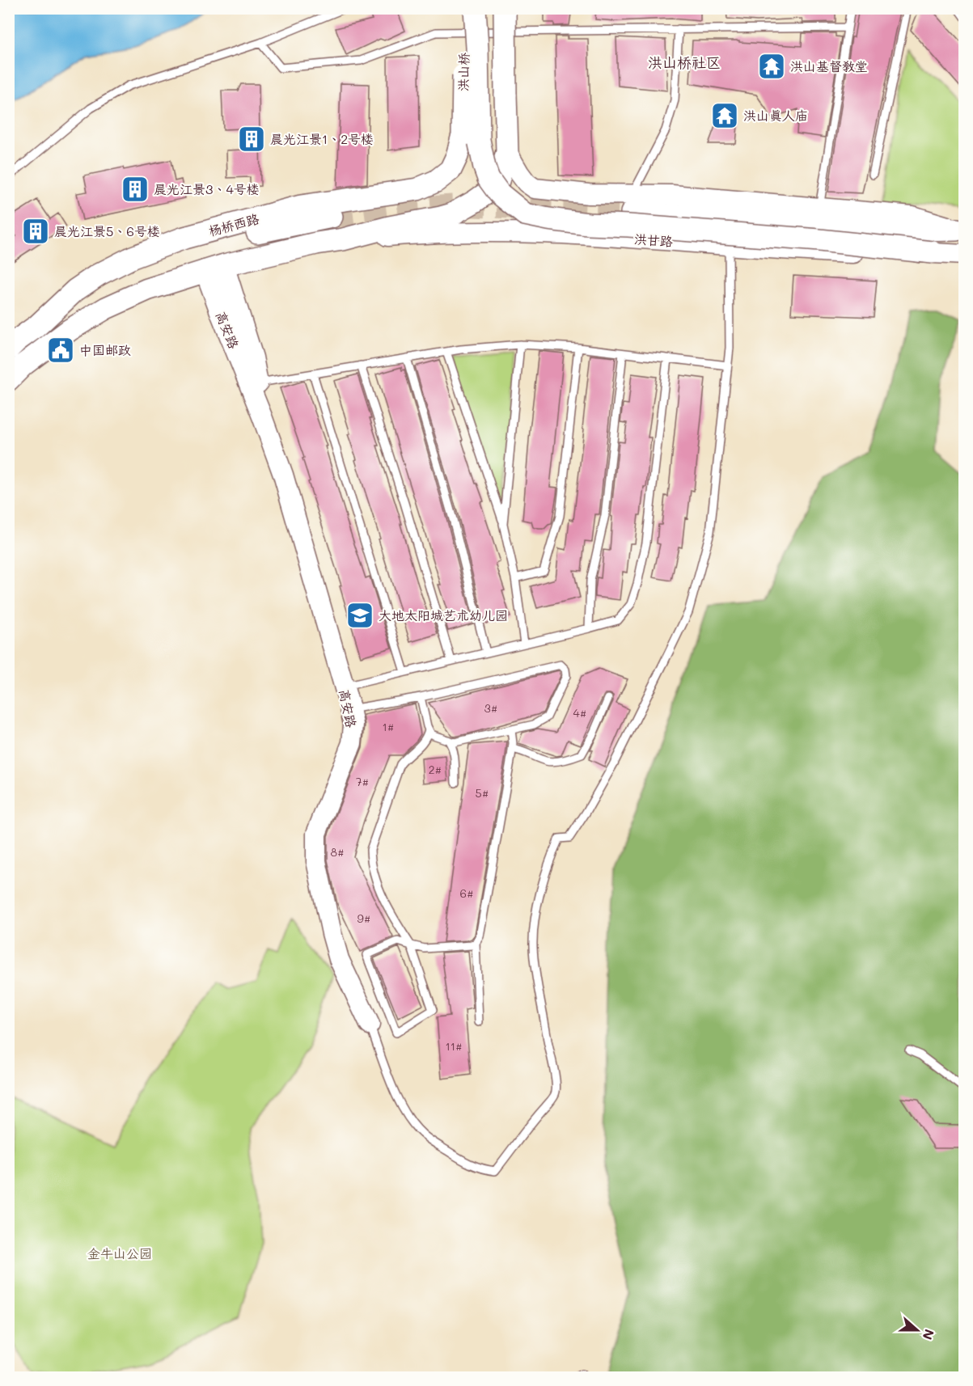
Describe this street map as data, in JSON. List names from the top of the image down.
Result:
{
  "streets": {
    "main road": [
      "洪山桥",
      "杨桥西路",
      "洪甘路",
      "高安路"
    ]
  },
  "crossings": [
    ["洪山桥", "杨桥西路"]
  ],
  "districts": ["洪山桥社区"],
  "parks": ["金牛山公园"],
  "places": {
    "temple": ["洪山基督教堂", "洪山真人庙"],
    "building": ["晨光江景1、2号楼", "晨光江景3、4号楼", "晨光江景5、6号楼"],
    "public building": ["中国邮政"],
    "school or university": ["大地太阳城艺术幼儿园"]
  },
  "house_numbers": [
    "3#",
    "4#",
    "1#",
    "2#",
    "7#",
    "5#",
    "8#",
    "6#",
    "9#",
    "11#"
  ],
  "north": "right"
}
